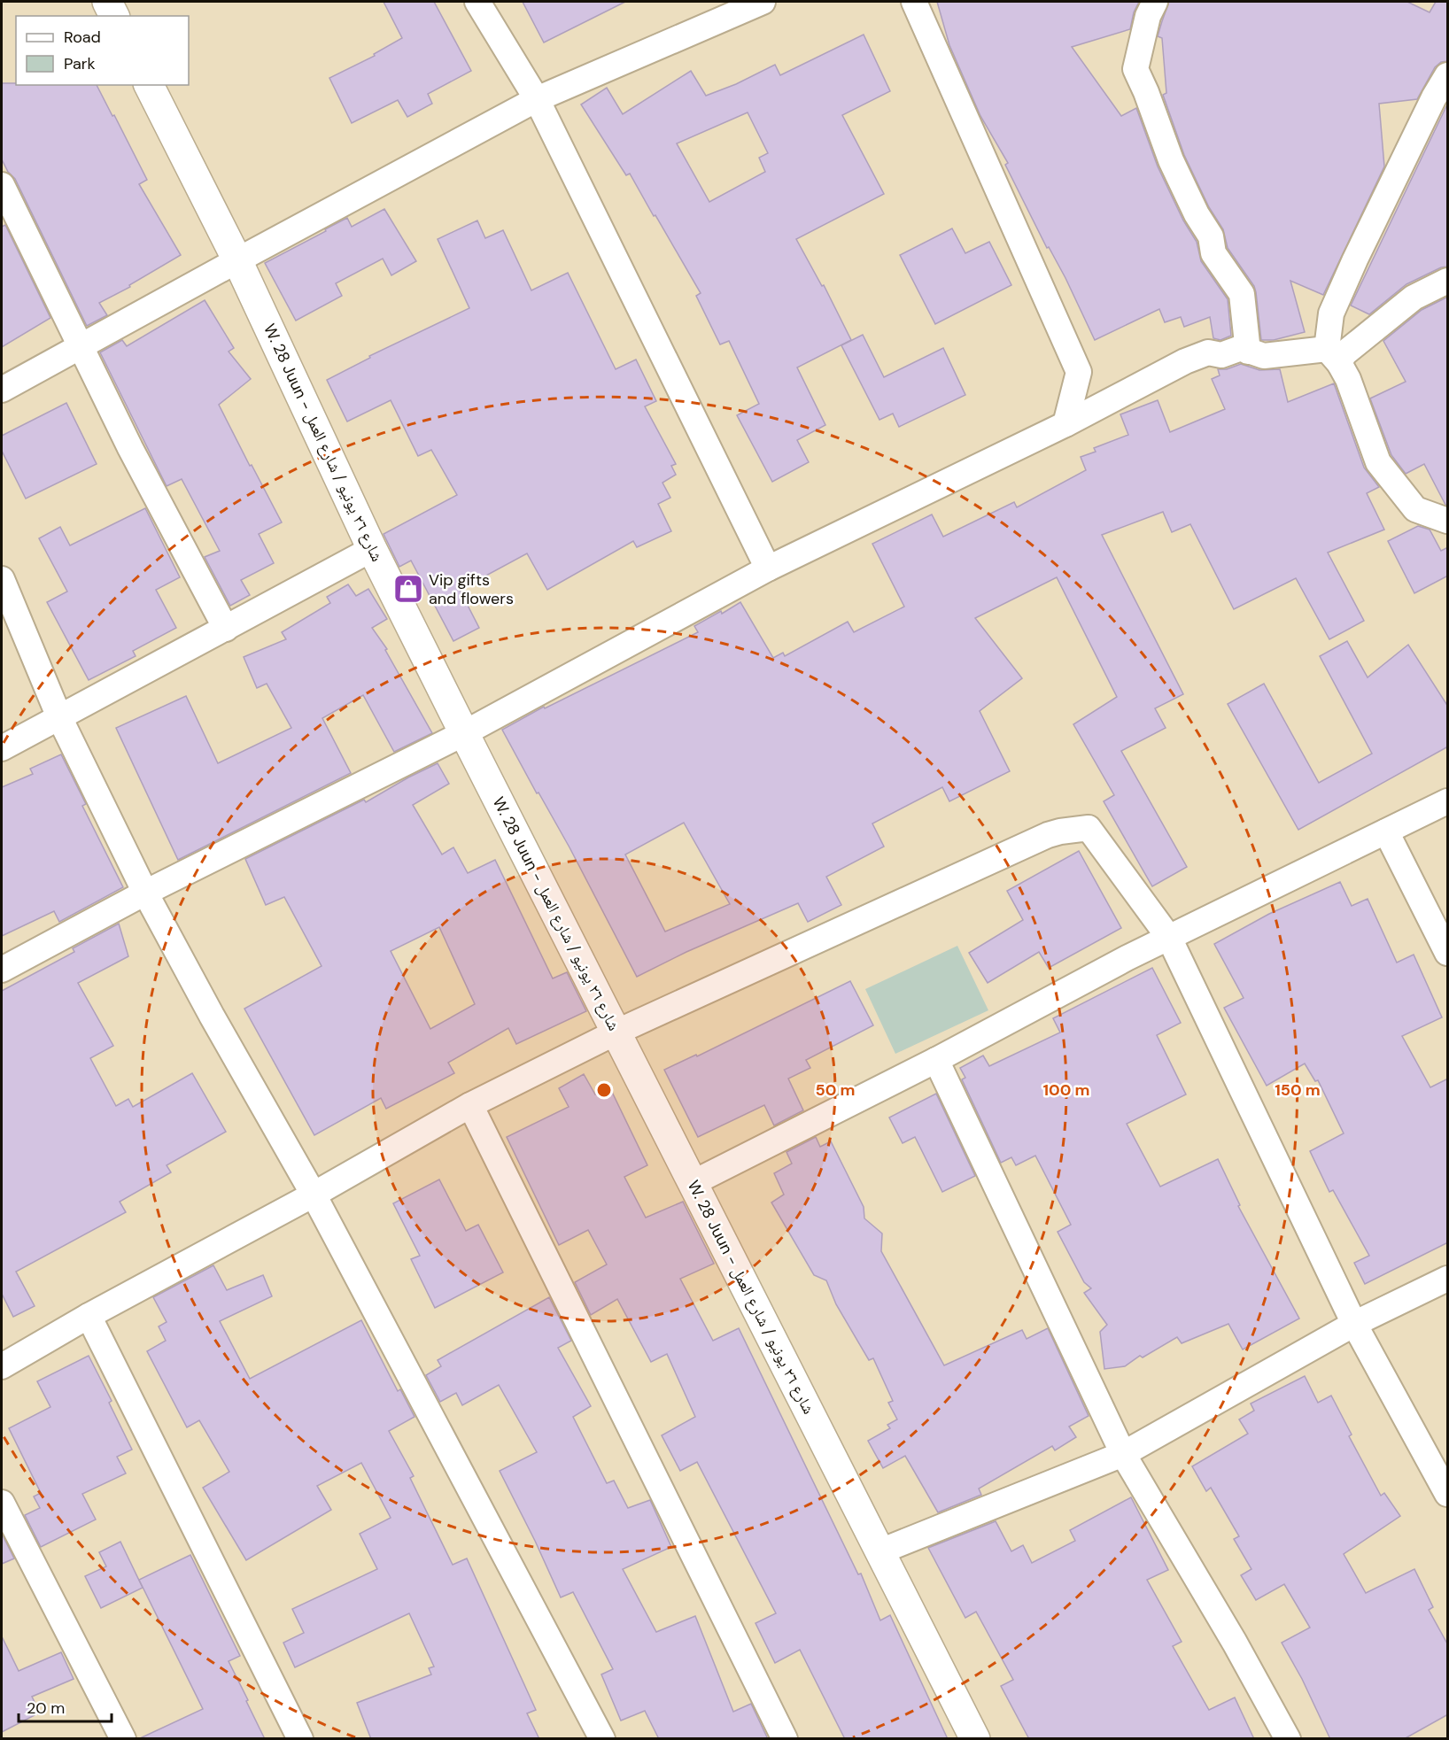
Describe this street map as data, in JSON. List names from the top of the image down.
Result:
{
  "streets": {
    "street": ["W. 28 Juun - شارع ٢٦ يونيو / شارع العمل"]
  },
  "places": {
    "shop": ["Vip gifts and flowers"]
  },
  "legend": ["Road", "Park"],
  "scale_bar": "20 m",
  "rings": ["50 m", "100 m", "150 m"]
}
